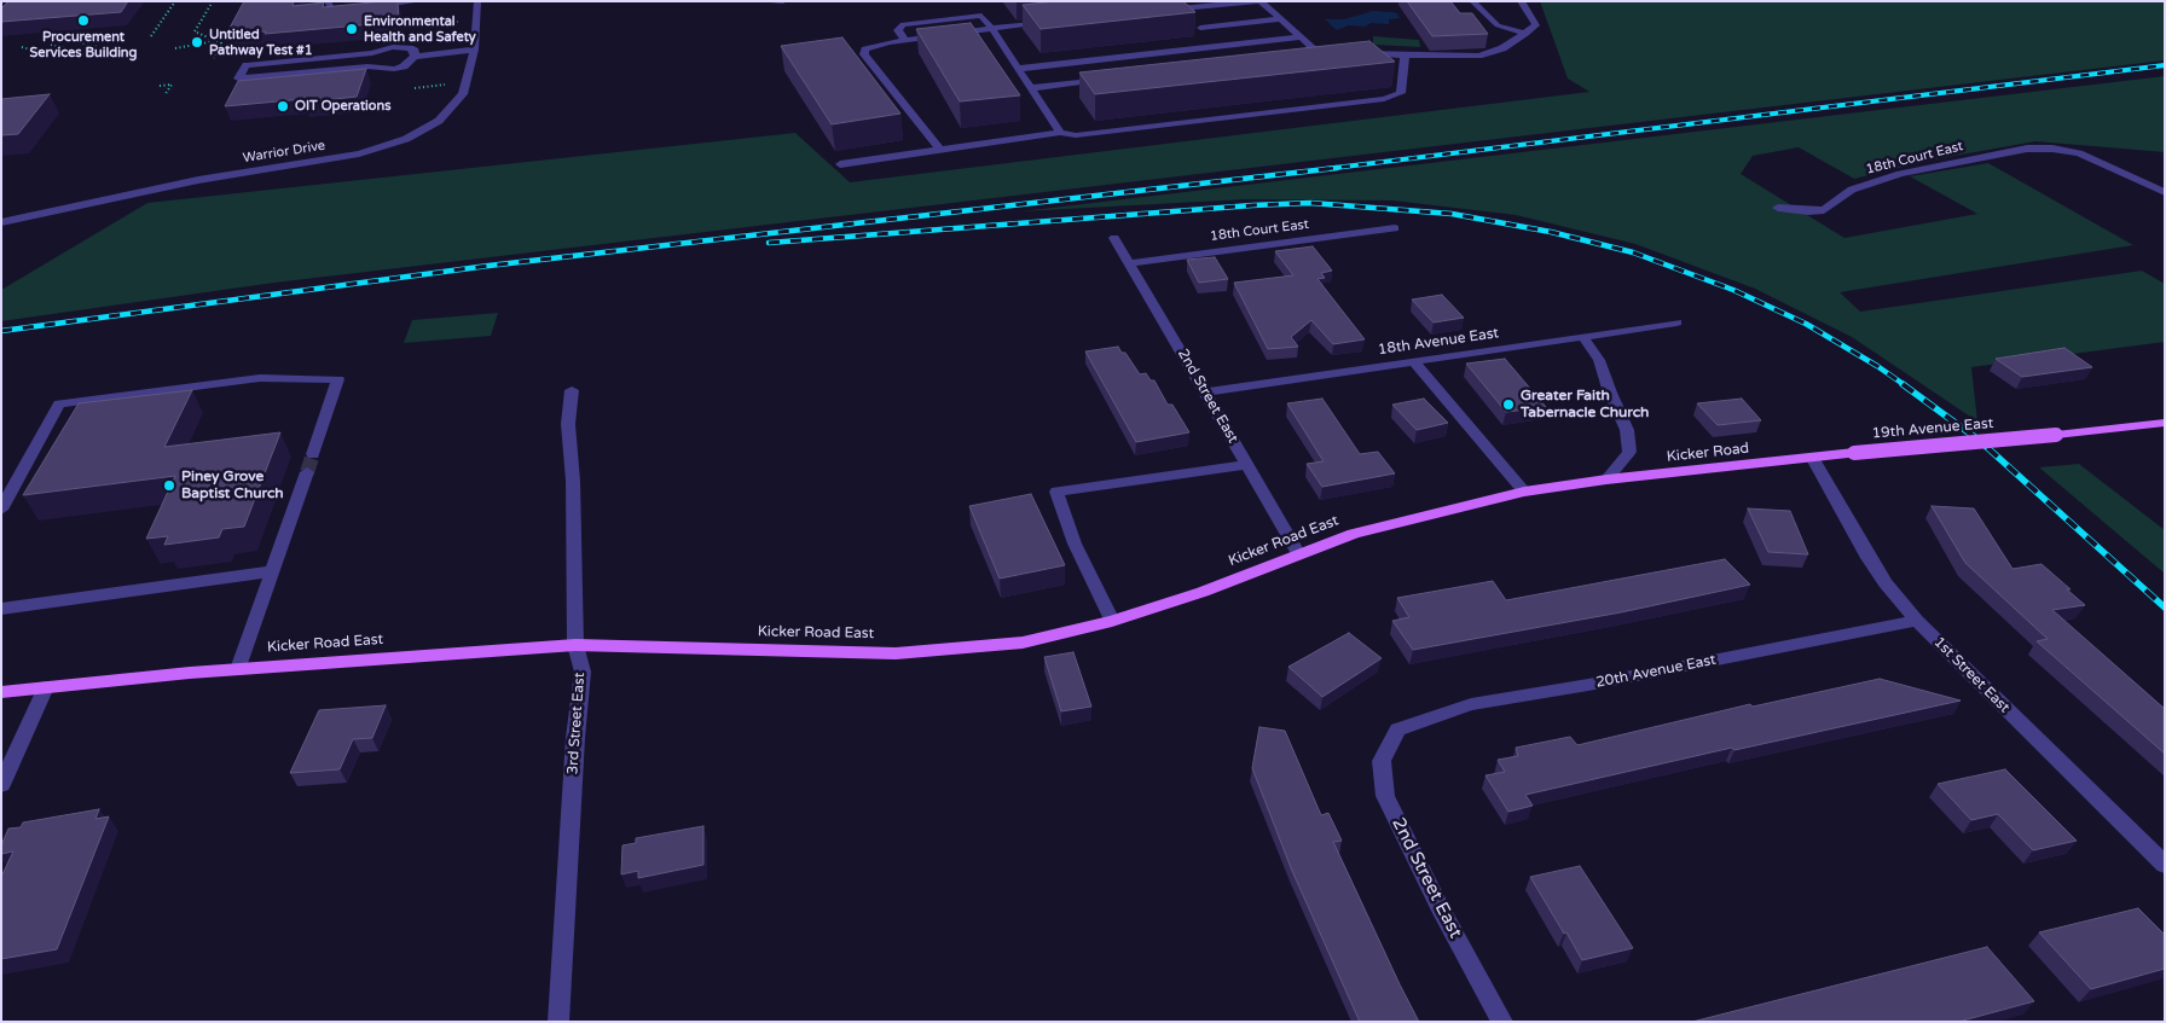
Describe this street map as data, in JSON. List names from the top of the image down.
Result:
{
  "streets": {
    "main road": ["19th Avenue East", "Kicker Road", "Kicker Road East"],
    "street": [
      "Warrior Drive",
      "18th Court East",
      "18th Avenue East",
      "2nd Street East",
      "20th Avenue East",
      "1st Street East",
      "3rd Street East"
    ]
  },
  "crossings": [
    ["18th Court East", "2nd Street East"],
    ["18th Avenue East", "2nd Street East"],
    ["2nd Street East", "Kicker Road East"],
    ["2nd Street East", "20th Avenue East"],
    ["19th Avenue East", "Kicker Road"],
    ["19th Avenue East", "1st Street East"],
    ["Kicker Road", "Kicker Road East"],
    ["Kicker Road", "1st Street East"],
    ["Kicker Road East", "3rd Street East"],
    ["20th Avenue East", "1st Street East"]
  ],
  "places": [
    "Procurement Services Building",
    "Environmental Health and Safety",
    "Untitled Pathway Test #1",
    "OIT Operations",
    "Greater Faith Tabernacle Church",
    "Piney Grove Baptist Church"
  ]
}
